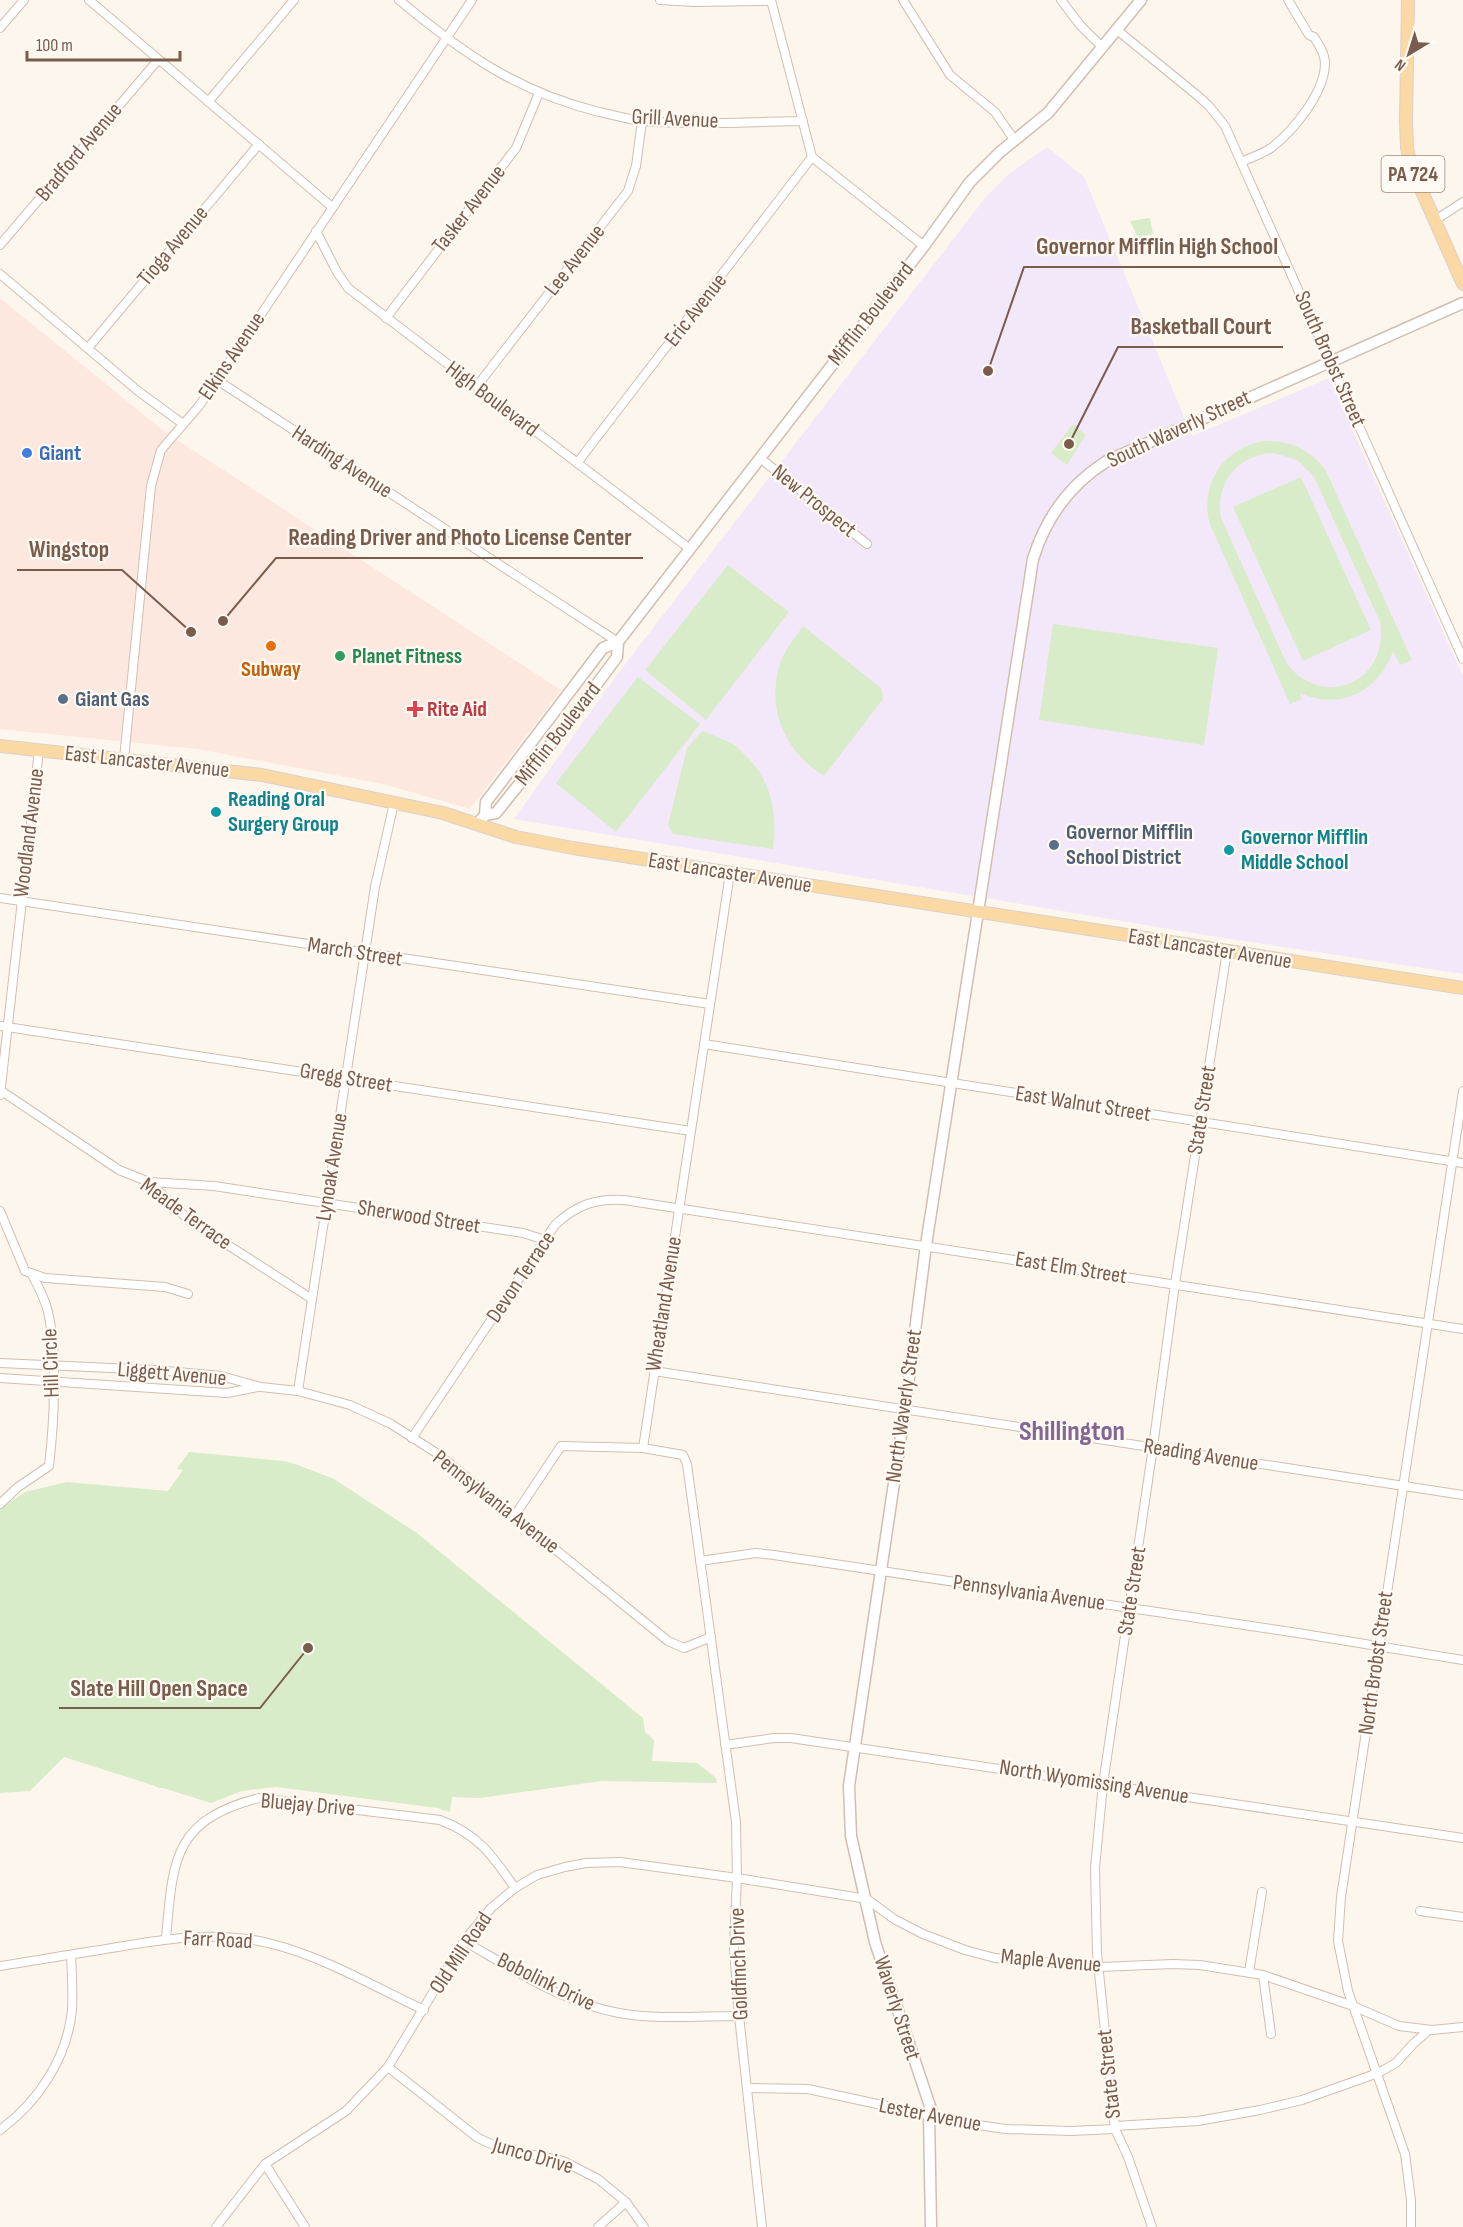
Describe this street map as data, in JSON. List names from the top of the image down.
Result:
{
  "streets": {
    "main road": ["PA 724", "East Lancaster Avenue"],
    "street": [
      "Grill Avenue",
      "Bradford Avenue",
      "Tasker Avenue",
      "Tioga Avenue",
      "Lee Avenue",
      "Eric Avenue",
      "Mifflin Boulevard",
      "Elkins Avenue",
      "South Brobst Street",
      "High Boulevard",
      "South Waverly Street",
      "Harding Avenue",
      "New Prospect",
      "Woodland Avenue",
      "March Street",
      "Gregg Street",
      "East Walnut Street",
      "State Street",
      "Lynoak Avenue",
      "Meade Terrace",
      "Sherwood Street",
      "East Elm Street",
      "Devon Terrace",
      "Wheatland Avenue",
      "Hill Circle",
      "Liggett Avenue",
      "North Waverly Street",
      "Reading Avenue",
      "Pennsylvania Avenue",
      "North Brobst Street",
      "North Wyomissing Avenue",
      "Bluejay Drive",
      "Farr Road",
      "Old Mill Road",
      "Maple Avenue",
      "Goldfinch Drive",
      "Bobolink Drive",
      "Waverly Street",
      "Lester Avenue",
      "Junco Drive"
    ]
  },
  "crossings": [
    ["Grill Avenue", "Tasker Avenue"],
    ["Grill Avenue", "Lee Avenue"],
    ["Grill Avenue", "Elkins Avenue"],
    ["Tasker Avenue", "High Boulevard"],
    ["Lee Avenue", "High Boulevard"],
    ["Eric Avenue", "High Boulevard"],
    ["Mifflin Boulevard", "South Brobst Street"],
    ["Mifflin Boulevard", "High Boulevard"],
    ["Mifflin Boulevard", "Harding Avenue"],
    ["Mifflin Boulevard", "New Prospect"],
    ["Mifflin Boulevard", "East Lancaster Avenue"],
    ["Elkins Avenue", "High Boulevard"],
    ["Elkins Avenue", "Harding Avenue"],
    ["Elkins Avenue", "East Lancaster Avenue"],
    ["South Brobst Street", "South Waverly Street"],
    ["South Waverly Street", "East Lancaster Avenue"],
    ["South Waverly Street", "North Waverly Street"],
    ["East Lancaster Avenue", "Woodland Avenue"],
    ["East Lancaster Avenue", "State Street"],
    ["East Lancaster Avenue", "Lynoak Avenue"],
    ["East Lancaster Avenue", "Wheatland Avenue"],
    ["East Lancaster Avenue", "North Waverly Street"],
    ["Woodland Avenue", "March Street"],
    ["Woodland Avenue", "Gregg Street"],
    ["Woodland Avenue", "Meade Terrace"],
    ["March Street", "Lynoak Avenue"],
    ["March Street", "Wheatland Avenue"],
    ["Gregg Street", "Lynoak Avenue"],
    ["Gregg Street", "Wheatland Avenue"],
    ["East Walnut Street", "State Street"],
    ["East Walnut Street", "Wheatland Avenue"],
    ["East Walnut Street", "North Waverly Street"],
    ["East Walnut Street", "North Brobst Street"],
    ["State Street", "East Elm Street"],
    ["State Street", "Reading Avenue"],
    ["State Street", "Pennsylvania Avenue"],
    ["State Street", "North Wyomissing Avenue"],
    ["State Street", "Maple Avenue"],
    ["State Street", "Lester Avenue"],
    ["Lynoak Avenue", "Meade Terrace"],
    ["Lynoak Avenue", "Sherwood Street"],
    ["Lynoak Avenue", "Pennsylvania Avenue"],
    ["Meade Terrace", "Sherwood Street"],
    ["Sherwood Street", "Devon Terrace"],
    ["East Elm Street", "Devon Terrace"],
    ["East Elm Street", "Wheatland Avenue"],
    ["East Elm Street", "North Waverly Street"],
    ["East Elm Street", "North Brobst Street"],
    ["Devon Terrace", "Wheatland Avenue"],
    ["Devon Terrace", "Pennsylvania Avenue"],
    ["Wheatland Avenue", "Reading Avenue"],
    ["Hill Circle", "Liggett Avenue"],
    ["Liggett Avenue", "Pennsylvania Avenue"],
    ["North Waverly Street", "Reading Avenue"],
    ["North Waverly Street", "Pennsylvania Avenue"],
    ["North Waverly Street", "North Wyomissing Avenue"],
    ["North Waverly Street", "Old Mill Road"],
    ["North Waverly Street", "Maple Avenue"],
    ["North Waverly Street", "Waverly Street"],
    ["Reading Avenue", "North Brobst Street"],
    ["Pennsylvania Avenue", "North Brobst Street"],
    ["Pennsylvania Avenue", "Goldfinch Drive"],
    ["North Brobst Street", "North Wyomissing Avenue"],
    ["North Brobst Street", "Maple Avenue"],
    ["North Brobst Street", "Lester Avenue"],
    ["North Wyomissing Avenue", "Goldfinch Drive"],
    ["Bluejay Drive", "Farr Road"],
    ["Bluejay Drive", "Old Mill Road"],
    ["Farr Road", "Old Mill Road"],
    ["Old Mill Road", "Maple Avenue"],
    ["Old Mill Road", "Goldfinch Drive"],
    ["Old Mill Road", "Bobolink Drive"],
    ["Old Mill Road", "Waverly Street"],
    ["Old Mill Road", "Junco Drive"],
    ["Maple Avenue", "Waverly Street"],
    ["Maple Avenue", "Lester Avenue"],
    ["Goldfinch Drive", "Bobolink Drive"],
    ["Goldfinch Drive", "Lester Avenue"],
    ["Waverly Street", "Lester Avenue"]
  ],
  "districts": ["Shillington"],
  "places": {
    "other": [
      "Governor Mifflin High School",
      "Basketball Court",
      "Giant",
      "Reading Driver and Photo License Center",
      "Wingstop",
      "Subway",
      "Planet Fitness",
      "Giant Gas",
      "Reading Oral Surgery Group",
      "Governor Mifflin School District",
      "Governor Mifflin Middle School",
      "Slate Hill Open Space"
    ],
    "health": ["Rite Aid"]
  },
  "scale_bar": "100 m",
  "north": "bottom left"
}
